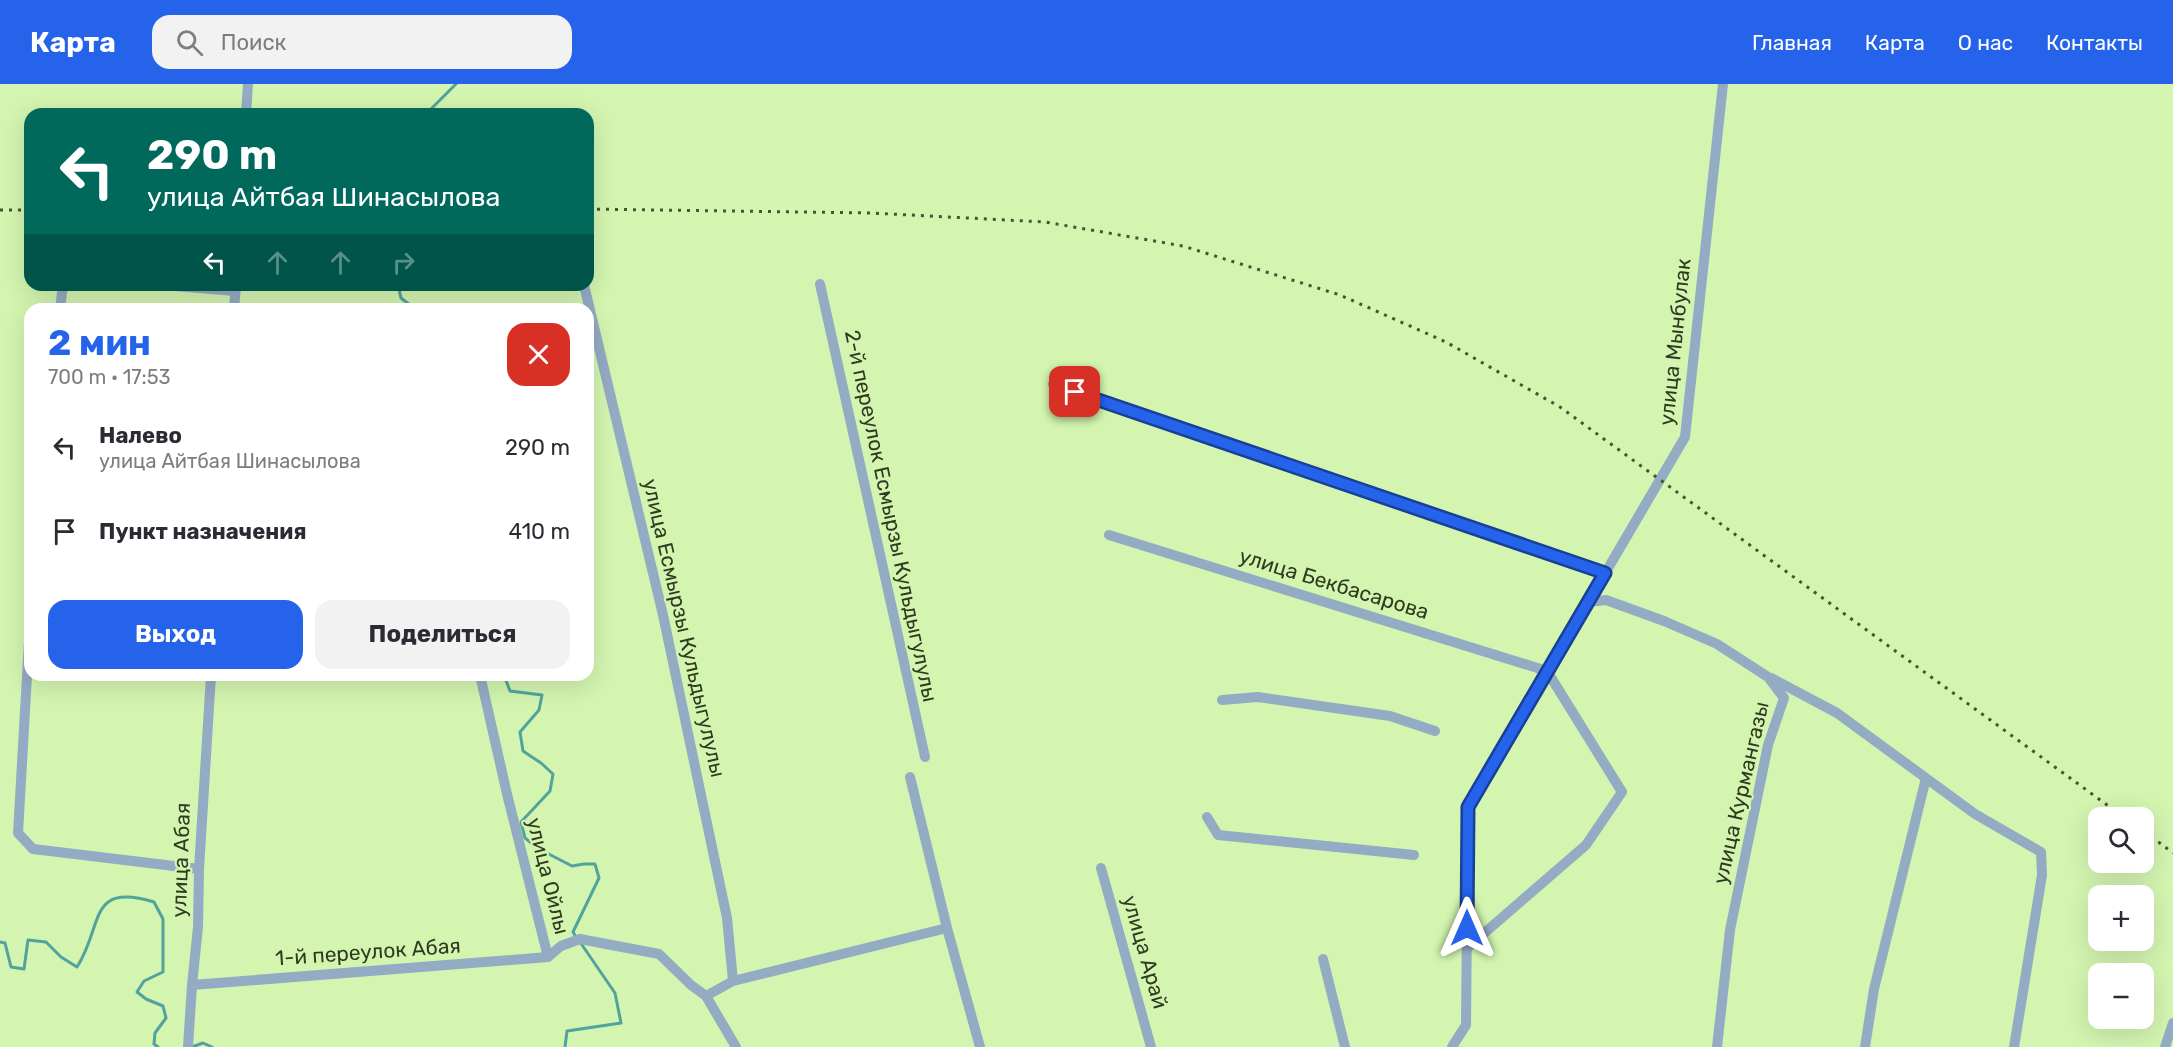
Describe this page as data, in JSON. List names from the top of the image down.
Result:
{
  "streets": {
    "street": [
      "улица Мынбулак",
      "2-й переулок Есмырзы Кульдыгулулы",
      "улица Бекбасарова",
      "улица Есмырзы Кульдыгулулы",
      "улица Курмангазы",
      "улица Абая",
      "улица Ойлы",
      "1-й переулок Абая",
      "улица Арай"
    ]
  },
  "crossings": [
    ["улица Мынбулак", "улица Бекбасарова"],
    ["улица Мынбулак", "улица Курмангазы"],
    ["улица Абая", "1-й переулок Абая"],
    ["улица Ойлы", "1-й переулок Абая"]
  ],
  "page": {
    "header": "Карта",
    "search": "Поиск",
    "nav": [
      "Главная",
      "Карта",
      "О нас",
      "Контакты"
    ],
    "turn": ["290 m", "улица Айтбая Шинасылова"],
    "heading": ["2 мин", "700 m · 17:53"],
    "list": [
      {
        "name": "Налево",
        "note": "улица Айтбая Шинасылова",
        "value": "290 m"
      },
      {
        "name": "Пункт назначения",
        "value": "410 m"
      }
    ],
    "buttons": ["Выход", "Поделиться"],
    "map_buttons": ["+", "−"]
  }
}
